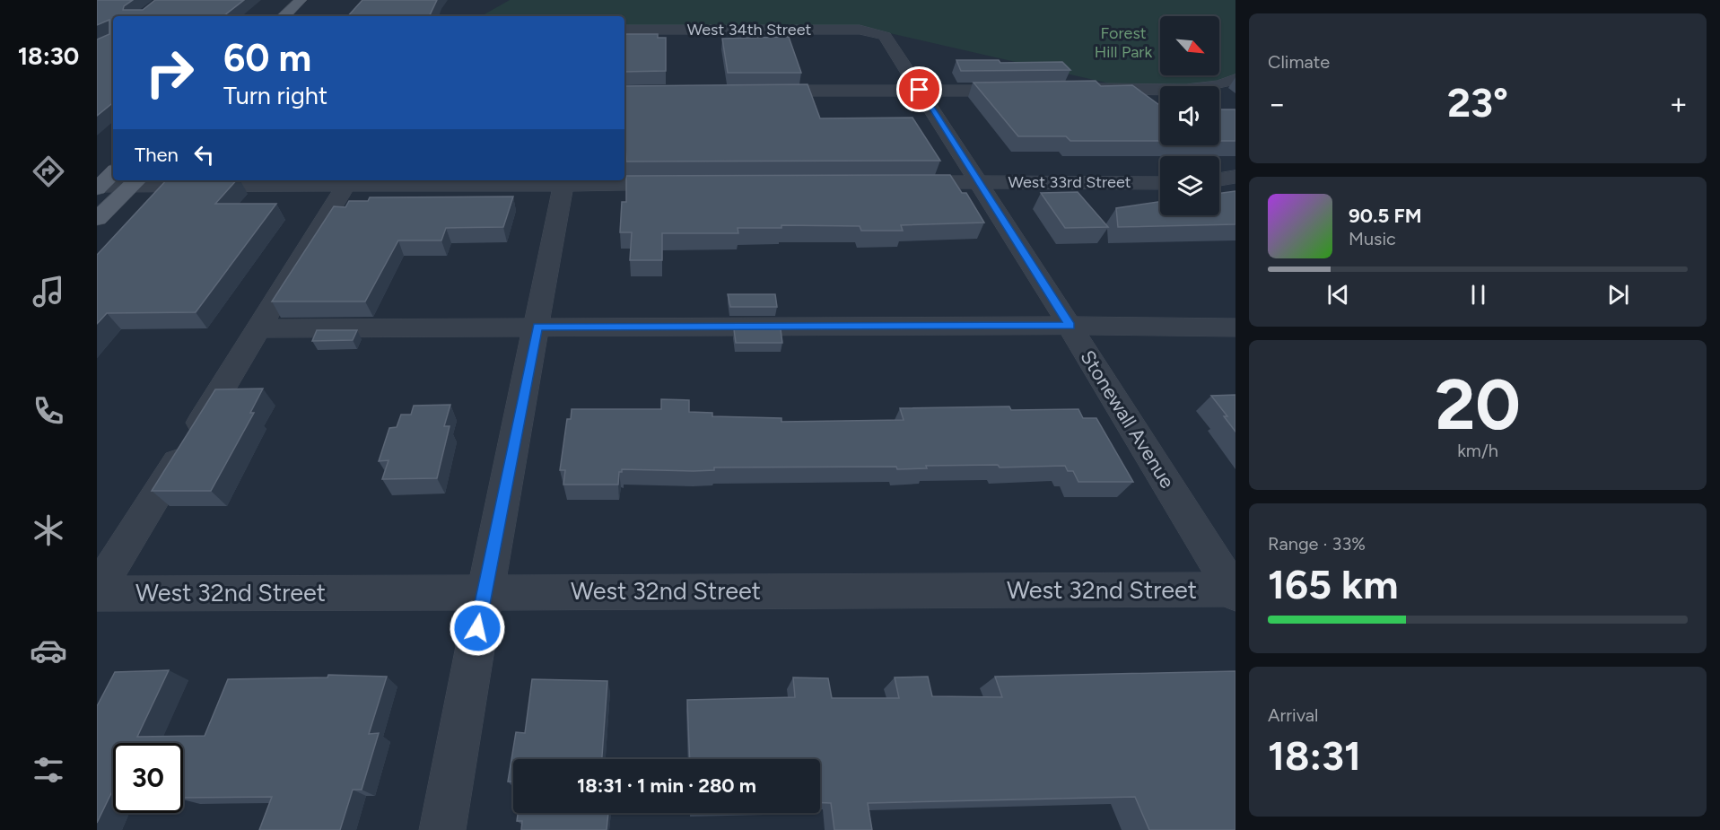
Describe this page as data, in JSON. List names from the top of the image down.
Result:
{
  "streets": {
    "street": [
      "West 34th Street",
      "West 33rd Street",
      "Stonewall Avenue",
      "West 32nd Street"
    ]
  },
  "crossings": [
    ["West 34th Street", "Stonewall Avenue"],
    ["West 33rd Street", "Stonewall Avenue"],
    ["Stonewall Avenue", "West 32nd Street"]
  ],
  "parks": ["Forest Hill Park"],
  "north": "bottom right",
  "page": {
    "tabs": "18:30",
    "tile": [
      "Climate",
      ["20", "km/h"],
      ["Range · 33%", "165 km"],
      ["Arrival", "18:31"]
    ],
    "turn": ["60 m", "Turn right"],
    "heat": ["−", "23°", "+"],
    "then": "Then",
    "song": ["90.5 FM", "Music"],
    "limit": "30",
    "trip": "18:31 · 1 min · 280 m"
  }
}
